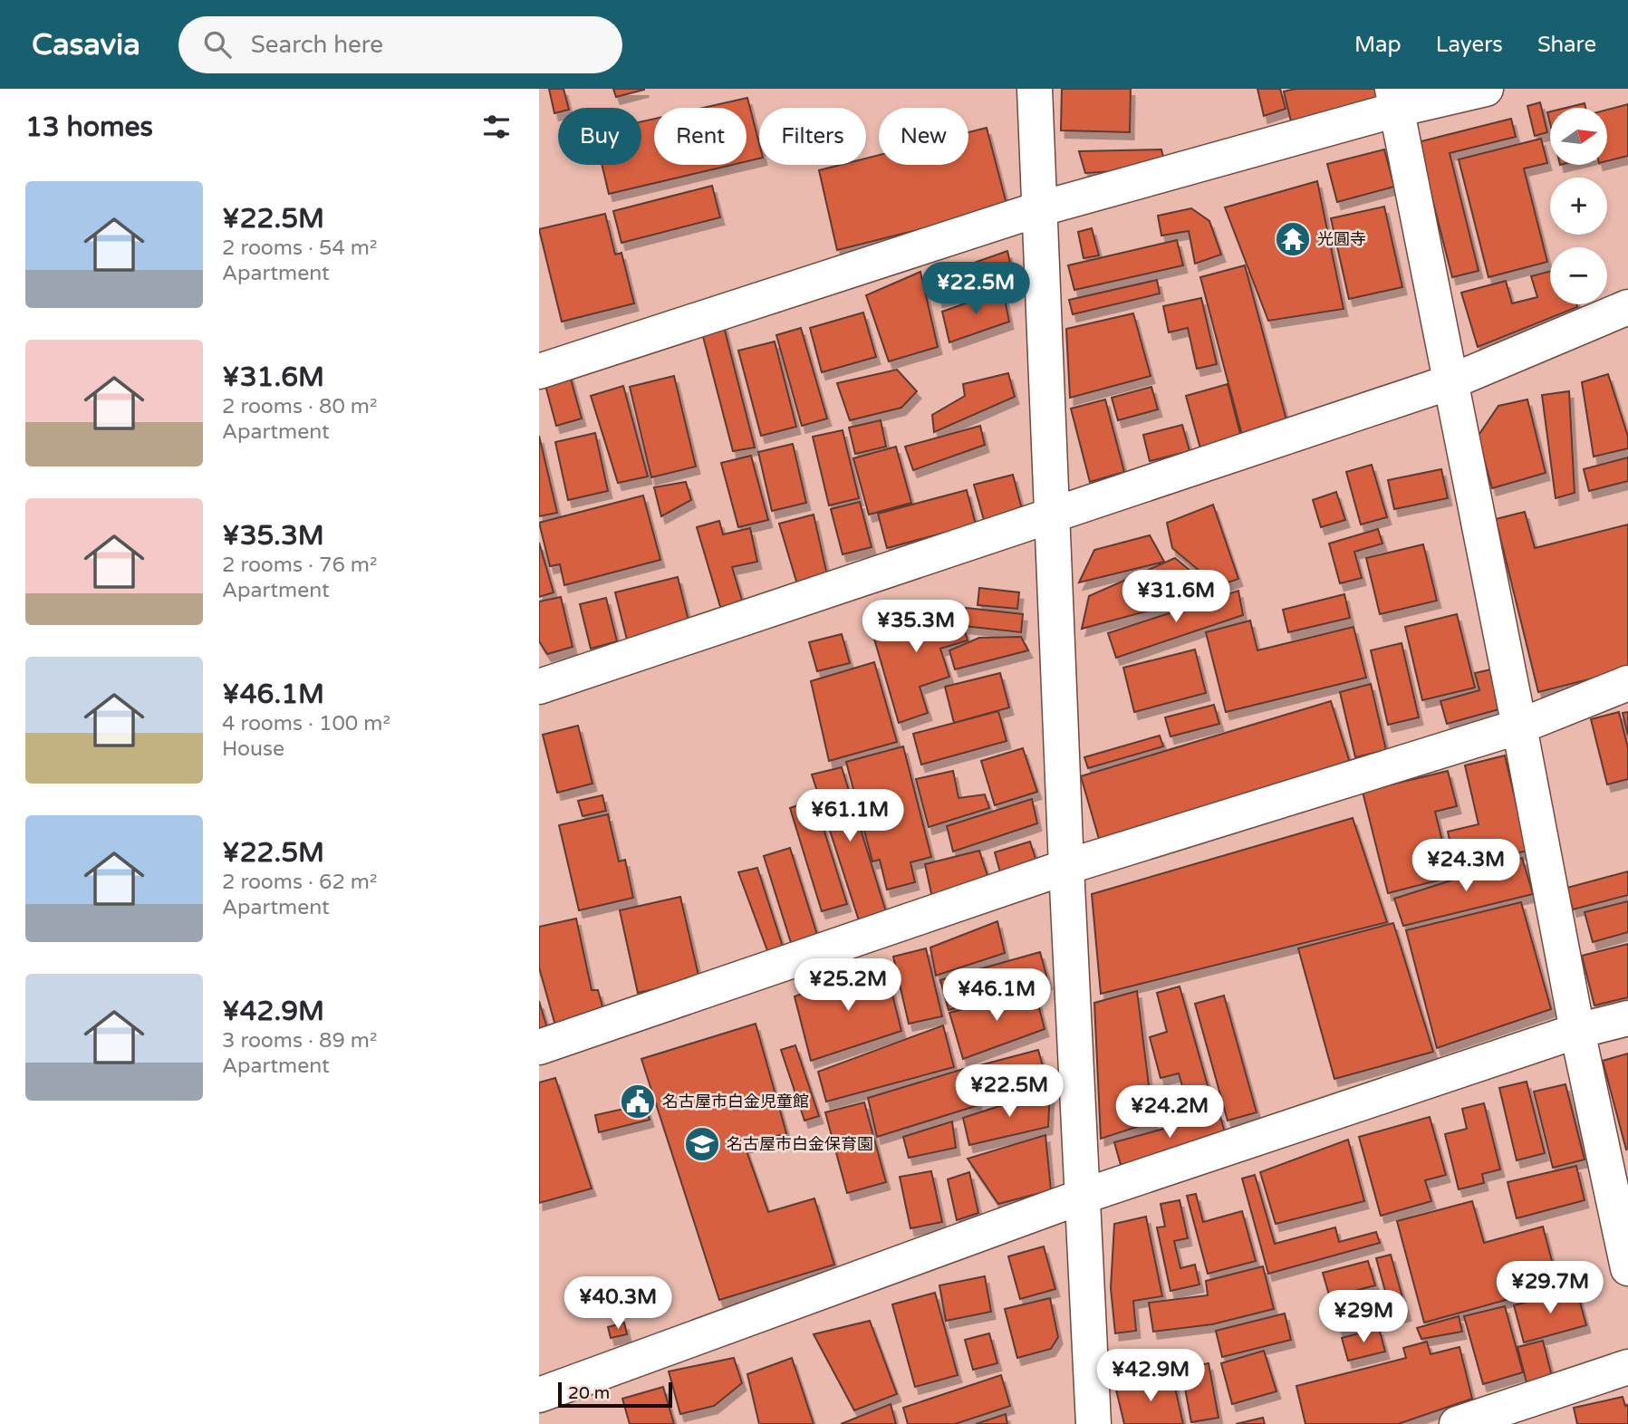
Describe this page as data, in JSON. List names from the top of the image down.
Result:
{
  "places": {
    "temple": ["光圓寺"],
    "public building": ["名古屋市白金児童館"],
    "school or university": ["名古屋市白金保育園"]
  },
  "scale_bar": "20 m",
  "north": "right",
  "page": {
    "header": "Casavia",
    "search": "Search here",
    "nav": ["Map", "Layers", "Share"],
    "heading": "13 homes",
    "map_buttons": ["+", "−"],
    "chip": [
      "Buy",
      "Rent",
      "Filters",
      "New"
    ],
    "list": [
      {
        "name": "¥22.5M",
        "note": "2 rooms · 54 m² · Apartment"
      },
      {
        "name": "¥31.6M",
        "note": "2 rooms · 80 m² · Apartment"
      },
      {
        "name": "¥35.3M",
        "note": "2 rooms · 76 m² · Apartment"
      },
      {
        "name": "¥46.1M",
        "note": "4 rooms · 100 m² · House"
      },
      {
        "name": "¥22.5M",
        "note": "2 rooms · 62 m² · Apartment"
      },
      {
        "name": "¥42.9M",
        "note": "3 rooms · 89 m² · Apartment"
      }
    ],
    "price": [
      "¥22.5M",
      "¥31.6M",
      "¥35.3M",
      "¥61.1M",
      "¥24.3M",
      "¥25.2M",
      "¥46.1M",
      "¥22.5M",
      "¥24.2M",
      "¥29.7M",
      "¥40.3M",
      "¥29M",
      "¥42.9M"
    ],
    "scale": "20 m"
  }
}
